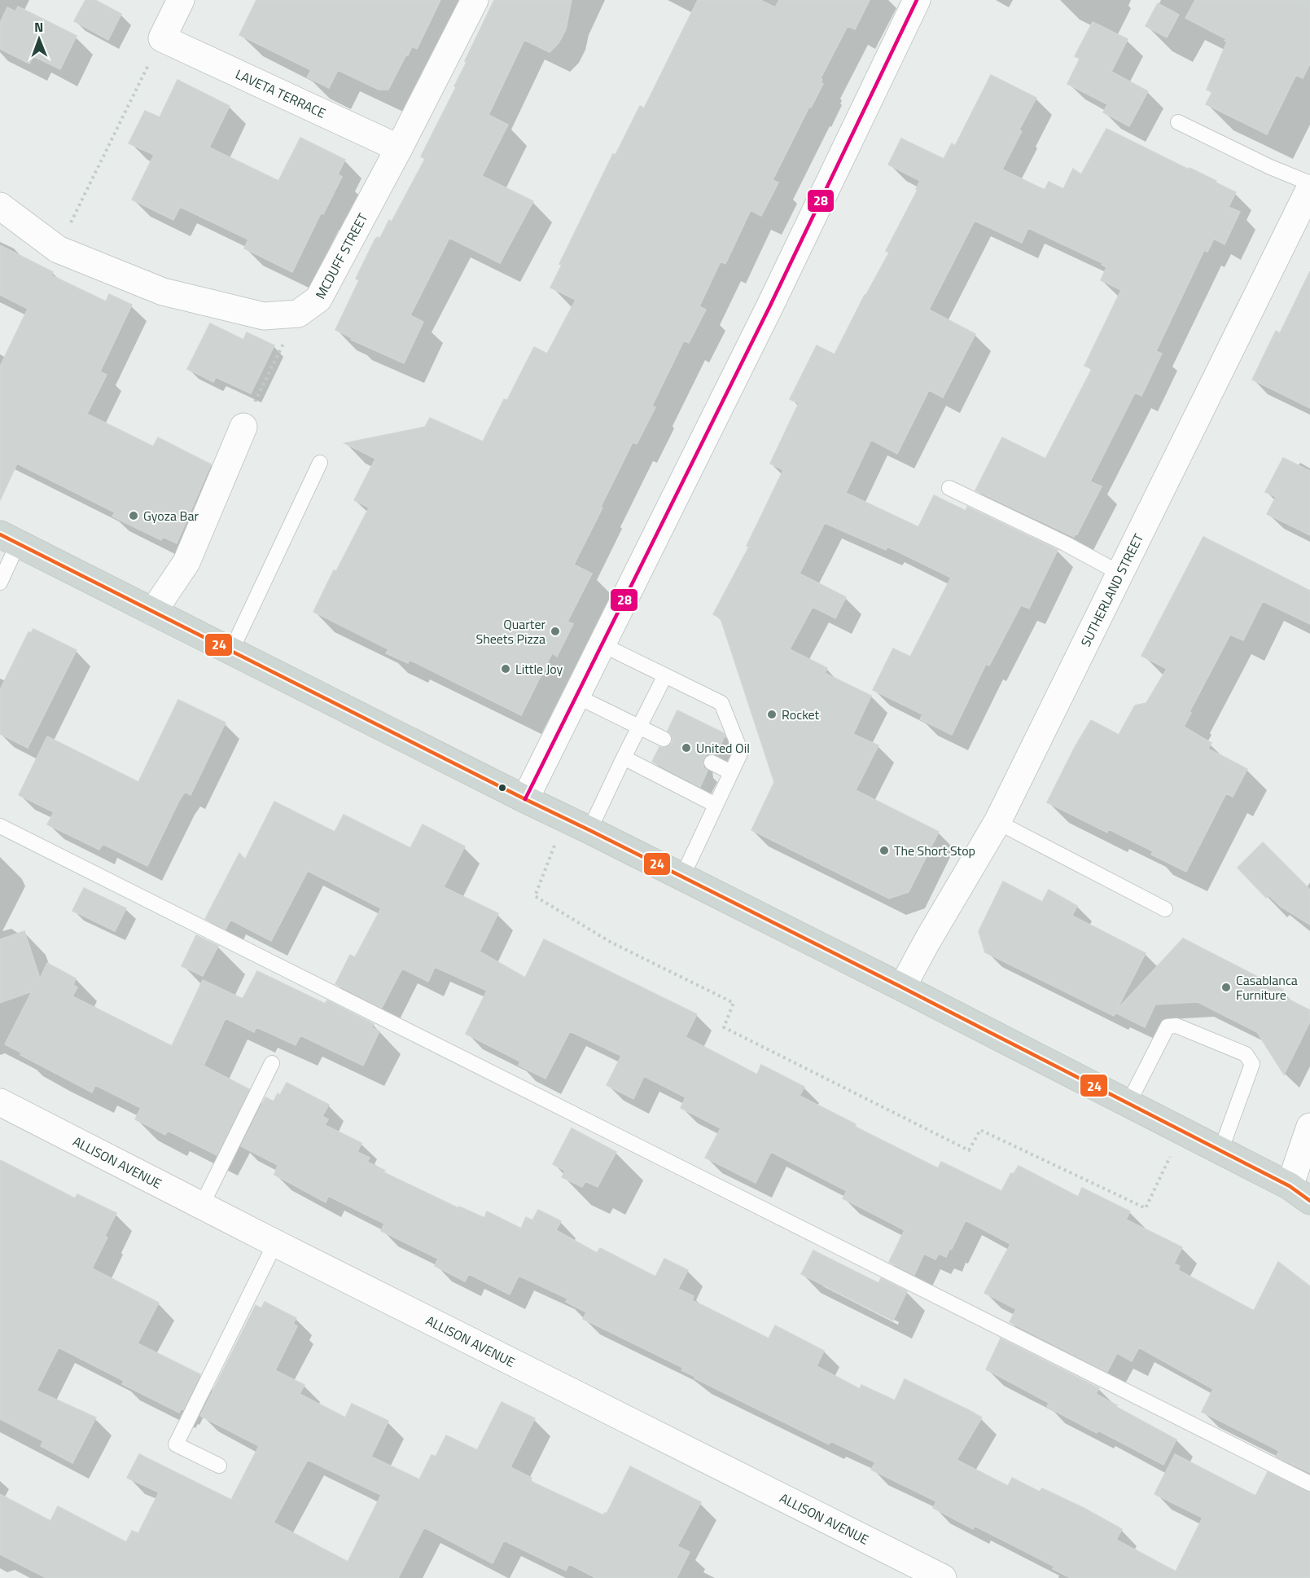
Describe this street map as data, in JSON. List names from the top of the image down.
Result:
{
  "streets": {
    "street": [
      "LAVETA TERRACE",
      "MCDUFF STREET",
      "SUTHERLAND STREET",
      "ALLISON AVENUE"
    ]
  },
  "crossings": [
    ["LAVETA TERRACE", "MCDUFF STREET"]
  ],
  "places": [
    "Gyoza Bar",
    "Quarter Sheets Pizza",
    "Little Joy",
    "Rocket",
    "United Oil",
    "The Short Stop",
    "Casablanca Furniture"
  ],
  "lines": ["transit line 28", "transit line 24"],
  "north": "top"
}
